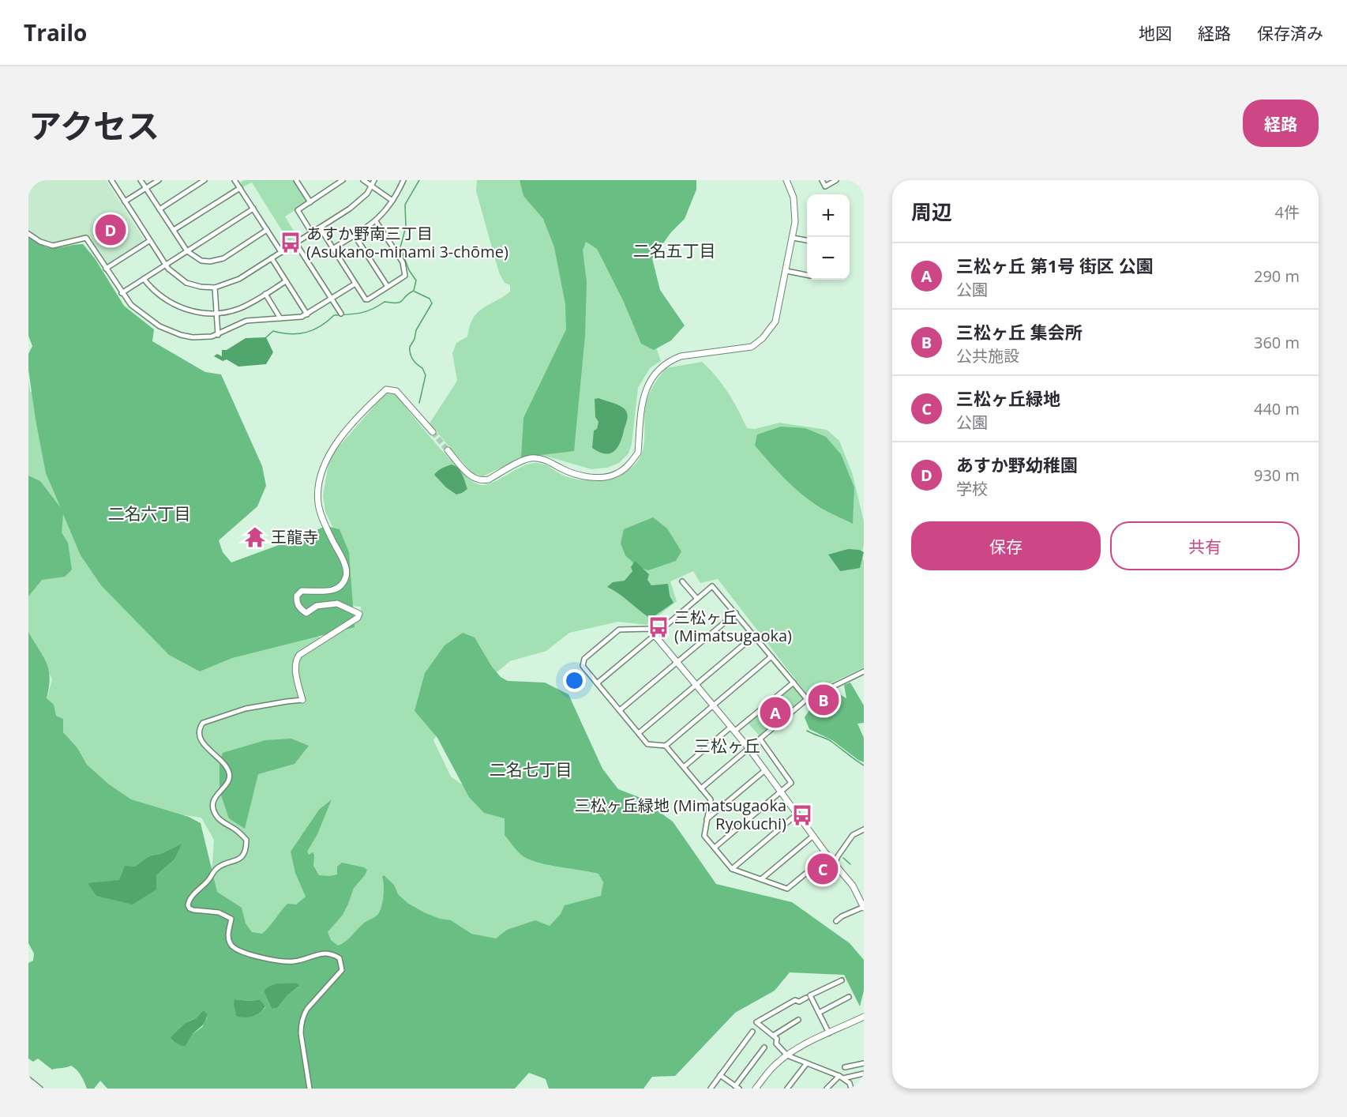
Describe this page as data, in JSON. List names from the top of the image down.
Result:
{
  "districts": [
    "二名五丁目",
    "二名六丁目",
    "三松ヶ丘",
    "二名七丁目"
  ],
  "places": {
    "bus stop": ["あすか野南三丁目 (Asukano-minami 3-chōme)", "三松ヶ丘 (Mimatsugaoka)", "三松ヶ丘緑地 (Mimatsugaoka Ryokuchi)"],
    "temple": ["王龍寺"]
  },
  "page": {
    "header": "Trailo",
    "nav": ["地図", "経路", "保存済み"],
    "title": "アクセス",
    "buttons": [
      "経路",
      ["保存", "共有"]
    ],
    "heading": ["周辺", "4件"],
    "map_buttons": ["+", "−"],
    "pins": [
      "D",
      "B",
      "A",
      "C"
    ],
    "list": [
      {
        "mark": "A",
        "name": "三松ヶ丘 第1号 街区 公園",
        "note": "公園",
        "value": "290 m"
      },
      {
        "mark": "B",
        "name": "三松ヶ丘 集会所",
        "note": "公共施設",
        "value": "360 m"
      },
      {
        "mark": "C",
        "name": "三松ヶ丘緑地",
        "note": "公園",
        "value": "440 m"
      },
      {
        "mark": "D",
        "name": "あすか野幼稚園",
        "note": "学校",
        "value": "930 m"
      }
    ]
  }
}
